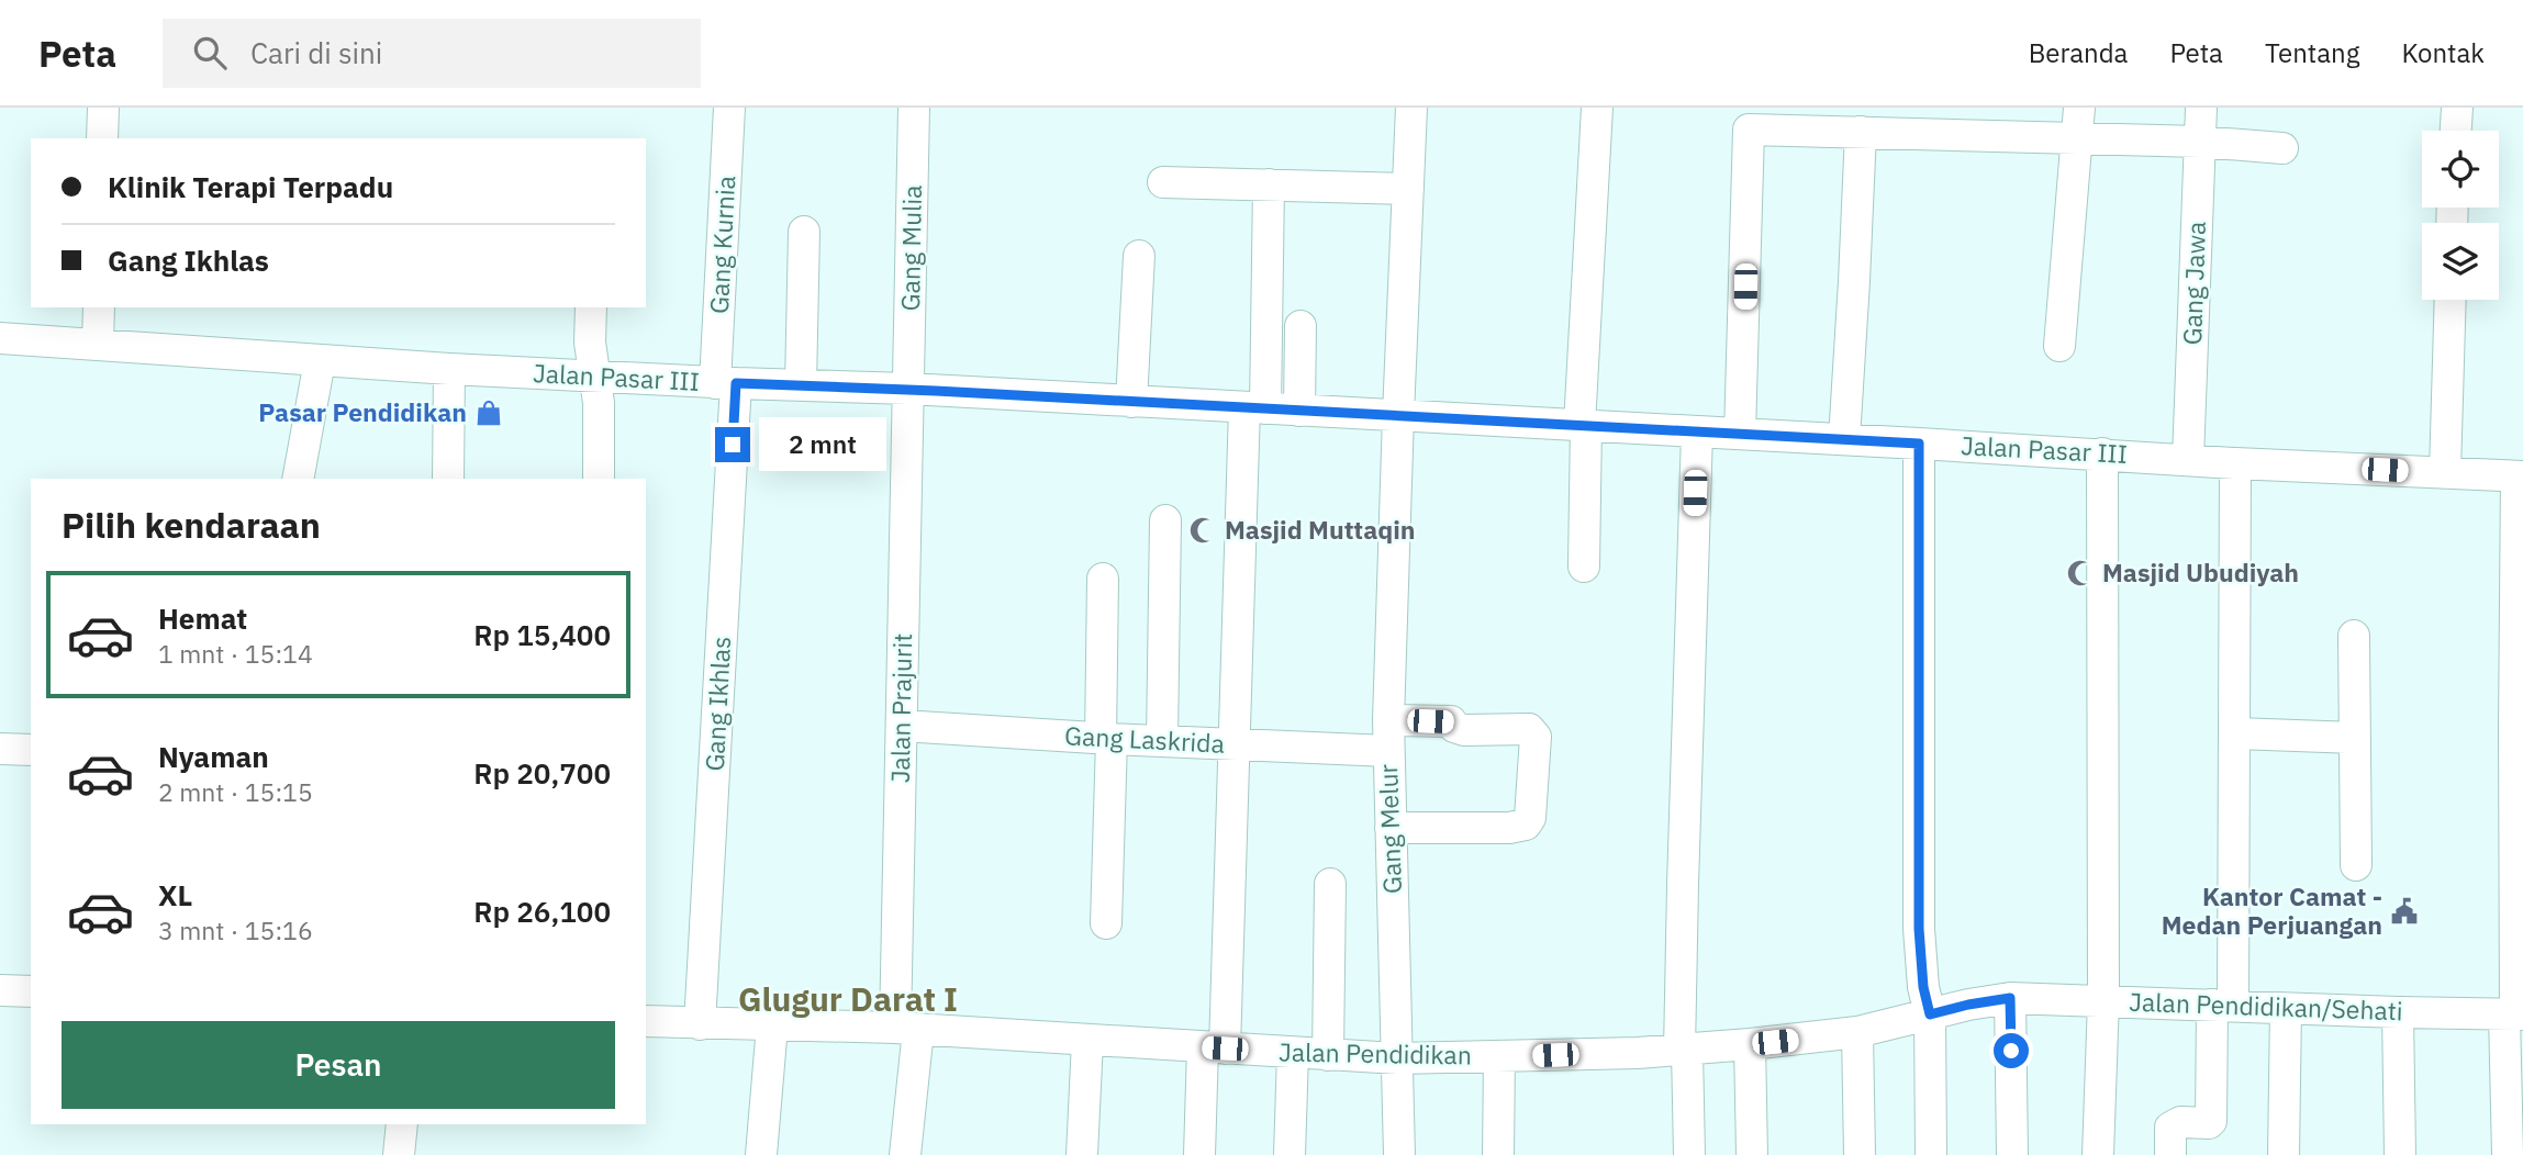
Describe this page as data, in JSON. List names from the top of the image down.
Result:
{
  "streets": {
    "street": [
      "Gang Kurnia",
      "Gang Mulia",
      "Gang Jawa",
      "Jalan Pasar III",
      "Gang Ikhlas",
      "Jalan Prajurit",
      "Gang Laskrida",
      "Gang Melur",
      "Jalan Pendidikan/Sehati",
      "Jalan Pendidikan"
    ]
  },
  "crossings": [
    ["Gang Kurnia", "Jalan Pasar III"],
    ["Gang Kurnia", "Gang Ikhlas"],
    ["Gang Mulia", "Jalan Pasar III"],
    ["Gang Mulia", "Jalan Prajurit"],
    ["Gang Jawa", "Jalan Pasar III"],
    ["Jalan Pasar III", "Gang Ikhlas"],
    ["Jalan Pasar III", "Jalan Prajurit"],
    ["Jalan Pasar III", "Gang Melur"],
    ["Gang Ikhlas", "Jalan Pendidikan"],
    ["Jalan Prajurit", "Gang Laskrida"],
    ["Jalan Prajurit", "Jalan Pendidikan"],
    ["Gang Laskrida", "Gang Melur"],
    ["Gang Melur", "Jalan Pendidikan"],
    ["Jalan Pendidikan/Sehati", "Jalan Pendidikan"]
  ],
  "districts": ["Glugur Darat I"],
  "places": {
    "shop": ["Pasar Pendidikan"],
    "mosque": ["Masjid Muttaqin", "Masjid Ubudiyah"],
    "public building": ["Kantor Camat - Medan Perjuangan"]
  },
  "page": {
    "header": "Peta",
    "search": "Cari di sini",
    "nav": [
      "Beranda",
      "Peta",
      "Tentang",
      "Kontak"
    ],
    "banner": ["Klinik Terapi Terpadu", "Gang Ikhlas"],
    "bubble": "2 mnt",
    "heading": "Pilih kendaraan",
    "list": [
      {
        "name": "Hemat",
        "note": "1 mnt · 15:14",
        "value": "Rp 15,400"
      },
      {
        "name": "Nyaman",
        "note": "2 mnt · 15:15",
        "value": "Rp 20,700"
      },
      {
        "name": "XL",
        "note": "3 mnt · 15:16",
        "value": "Rp 26,100"
      }
    ],
    "buttons": "Pesan"
  }
}
